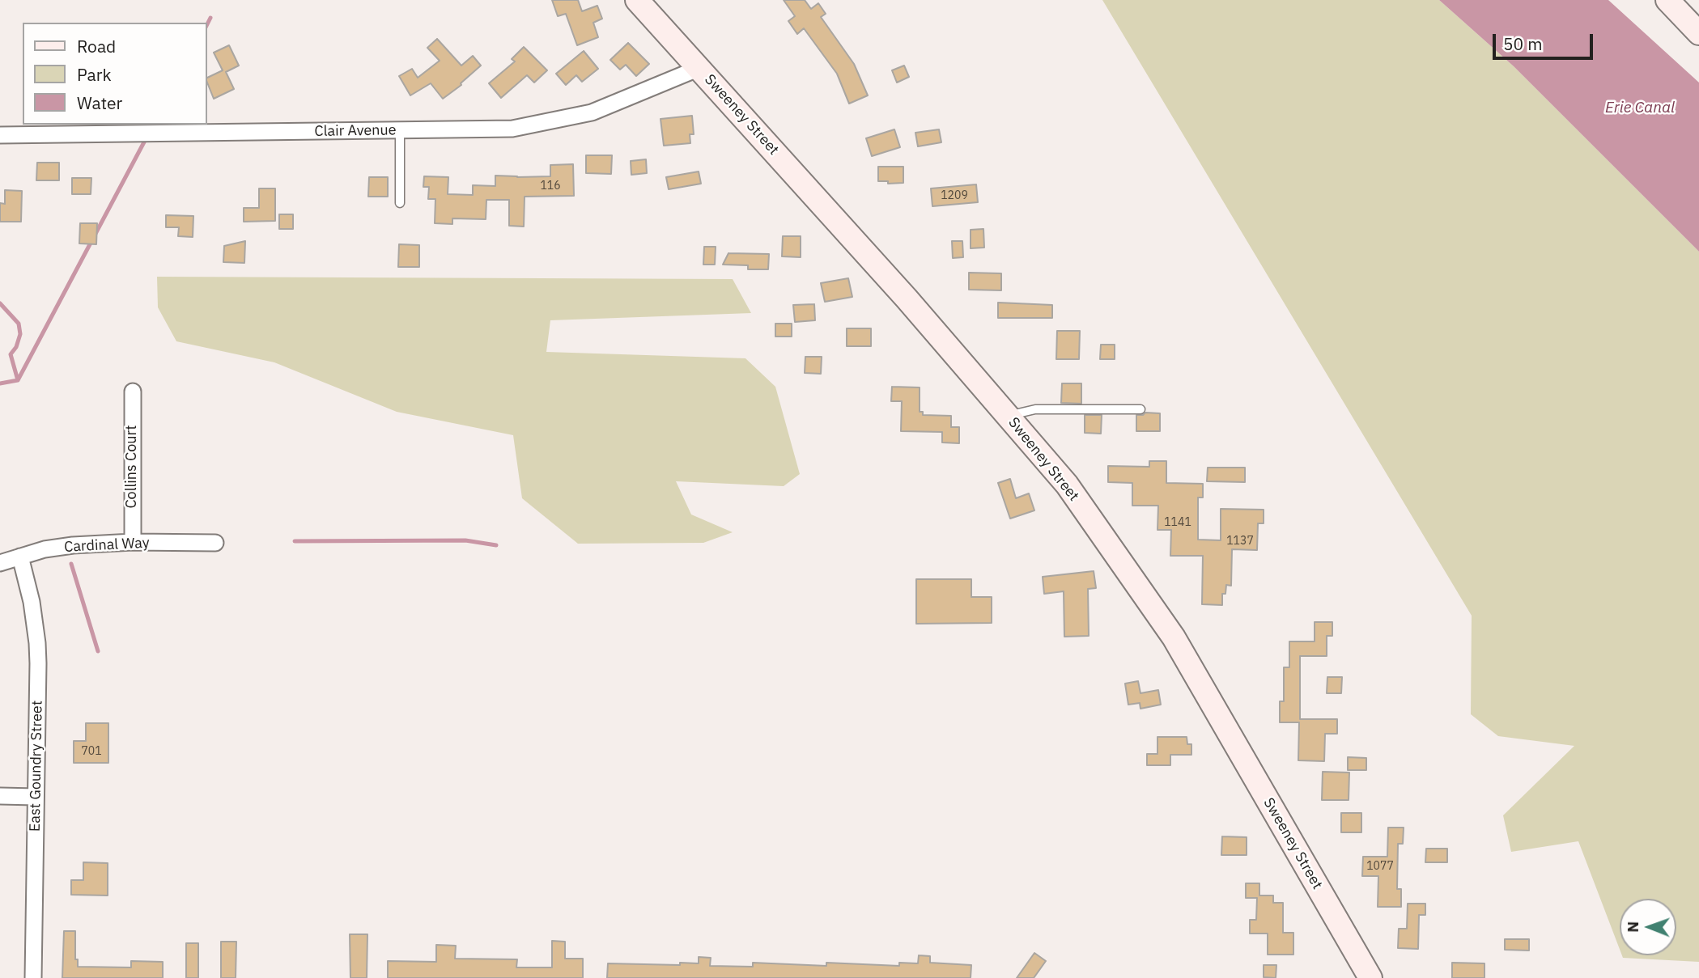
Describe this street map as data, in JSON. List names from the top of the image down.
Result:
{
  "streets": {
    "street": [
      "Sweeney Street",
      "Clair Avenue",
      "Collins Court",
      "Cardinal Way",
      "East Goundry Street"
    ]
  },
  "crossings": [
    ["Sweeney Street", "Clair Avenue"],
    ["Collins Court", "Cardinal Way"],
    ["Cardinal Way", "East Goundry Street"]
  ],
  "water": ["Erie Canal"],
  "house_numbers": [
    "116",
    "1209",
    "1141",
    "1137",
    "701",
    "1077"
  ],
  "legend": ["Road", "Park", "Water"],
  "scale_bar": "50 m",
  "north": "left"
}
